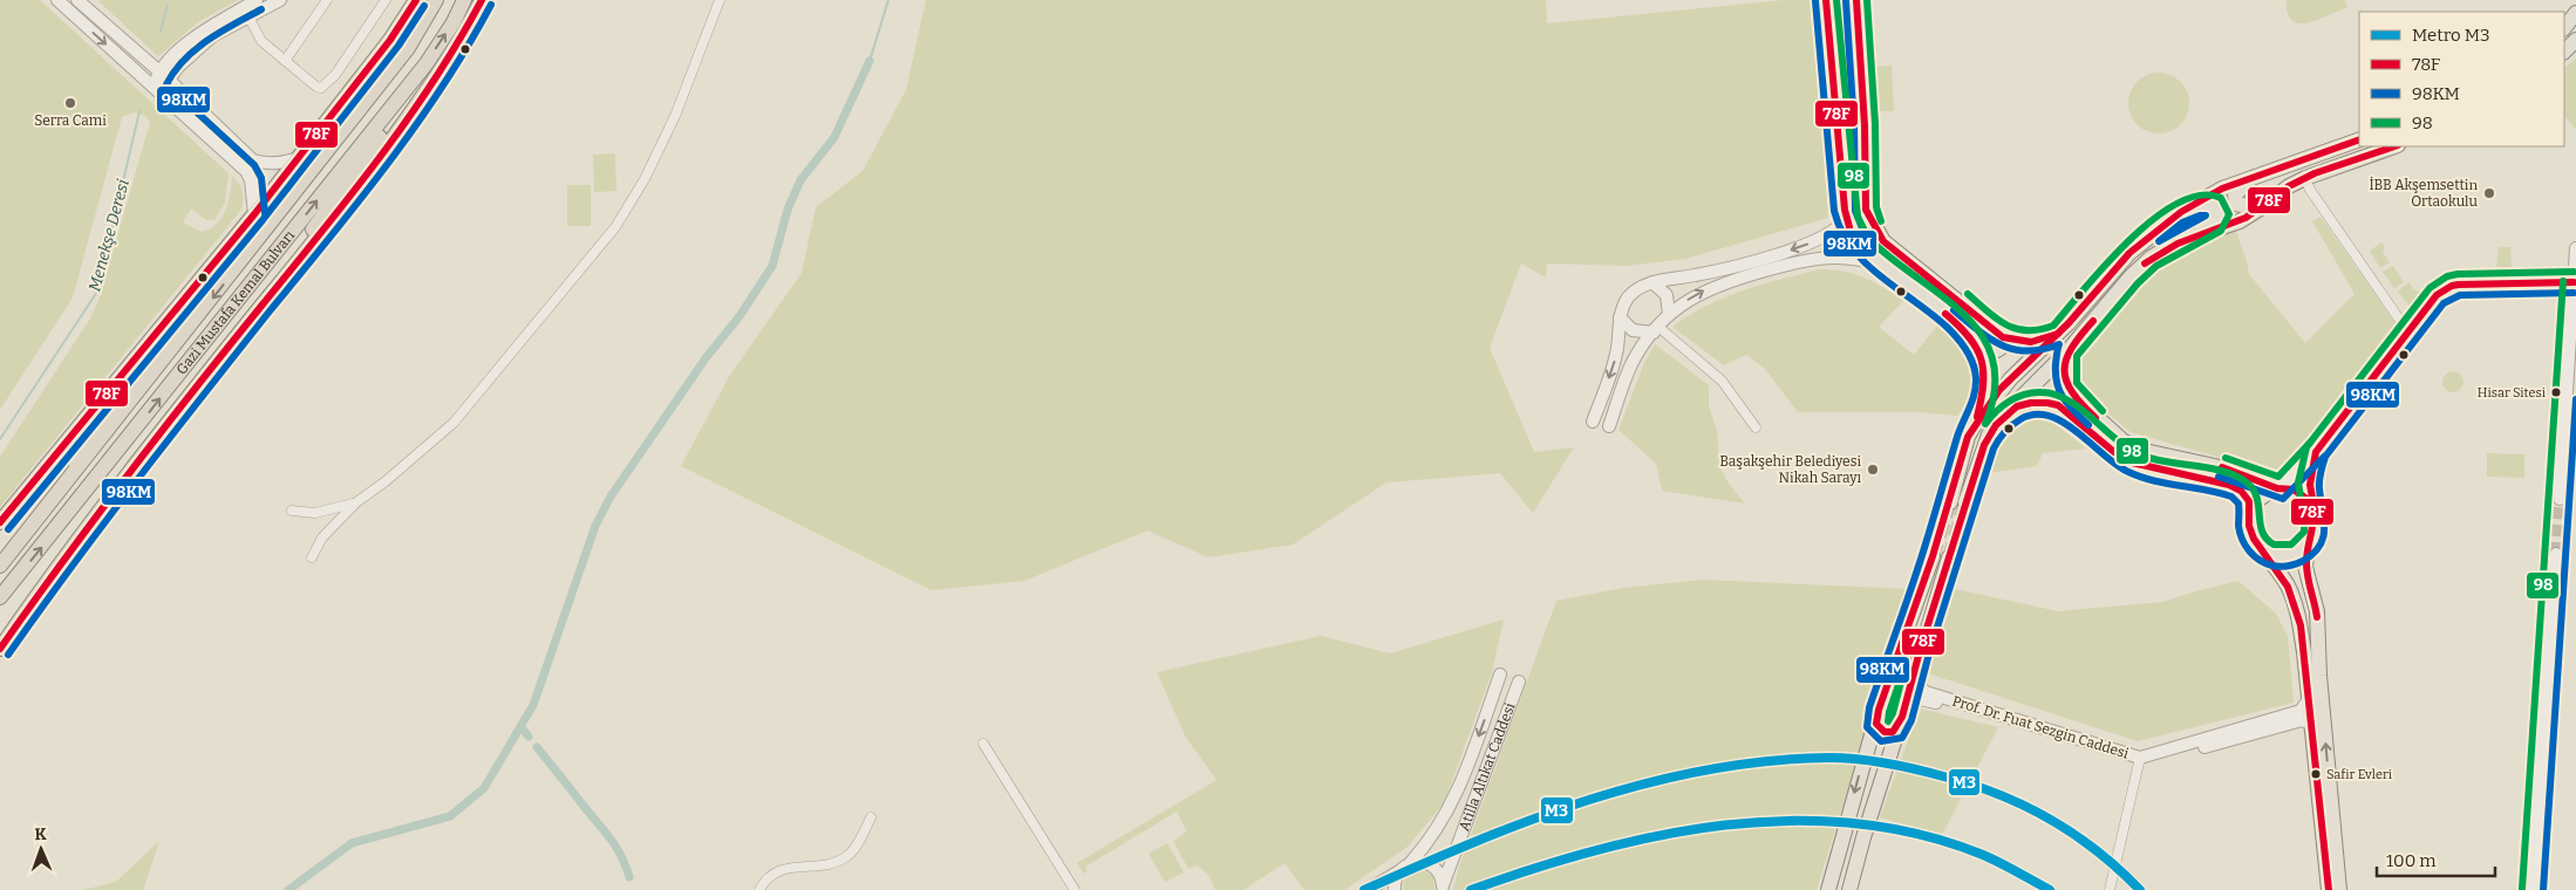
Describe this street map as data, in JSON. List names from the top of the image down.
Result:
{
  "streets": {
    "highway": ["Gazi Mustafa Kemal Bulvarı"],
    "street": ["Prof. Dr. Fuat Sezgin Caddesi", "Atilla Altıkat Caddesi"]
  },
  "water": ["Menekşe Deresi"],
  "places": [
    "Serra Cami",
    "İBB Akşemsettin Ortaokulu",
    "Hisar Sitesi",
    "Başakşehir Belediyesi Nikah Sarayı",
    "Safir Evleri"
  ],
  "lines": [
    "transit line 78F",
    "transit line 98",
    "transit line 98KM",
    "metro line M3"
  ],
  "legend": [
    "Metro M3",
    "78F",
    "98KM",
    "98"
  ],
  "scale_bar": "100 m",
  "north": "top"
}
